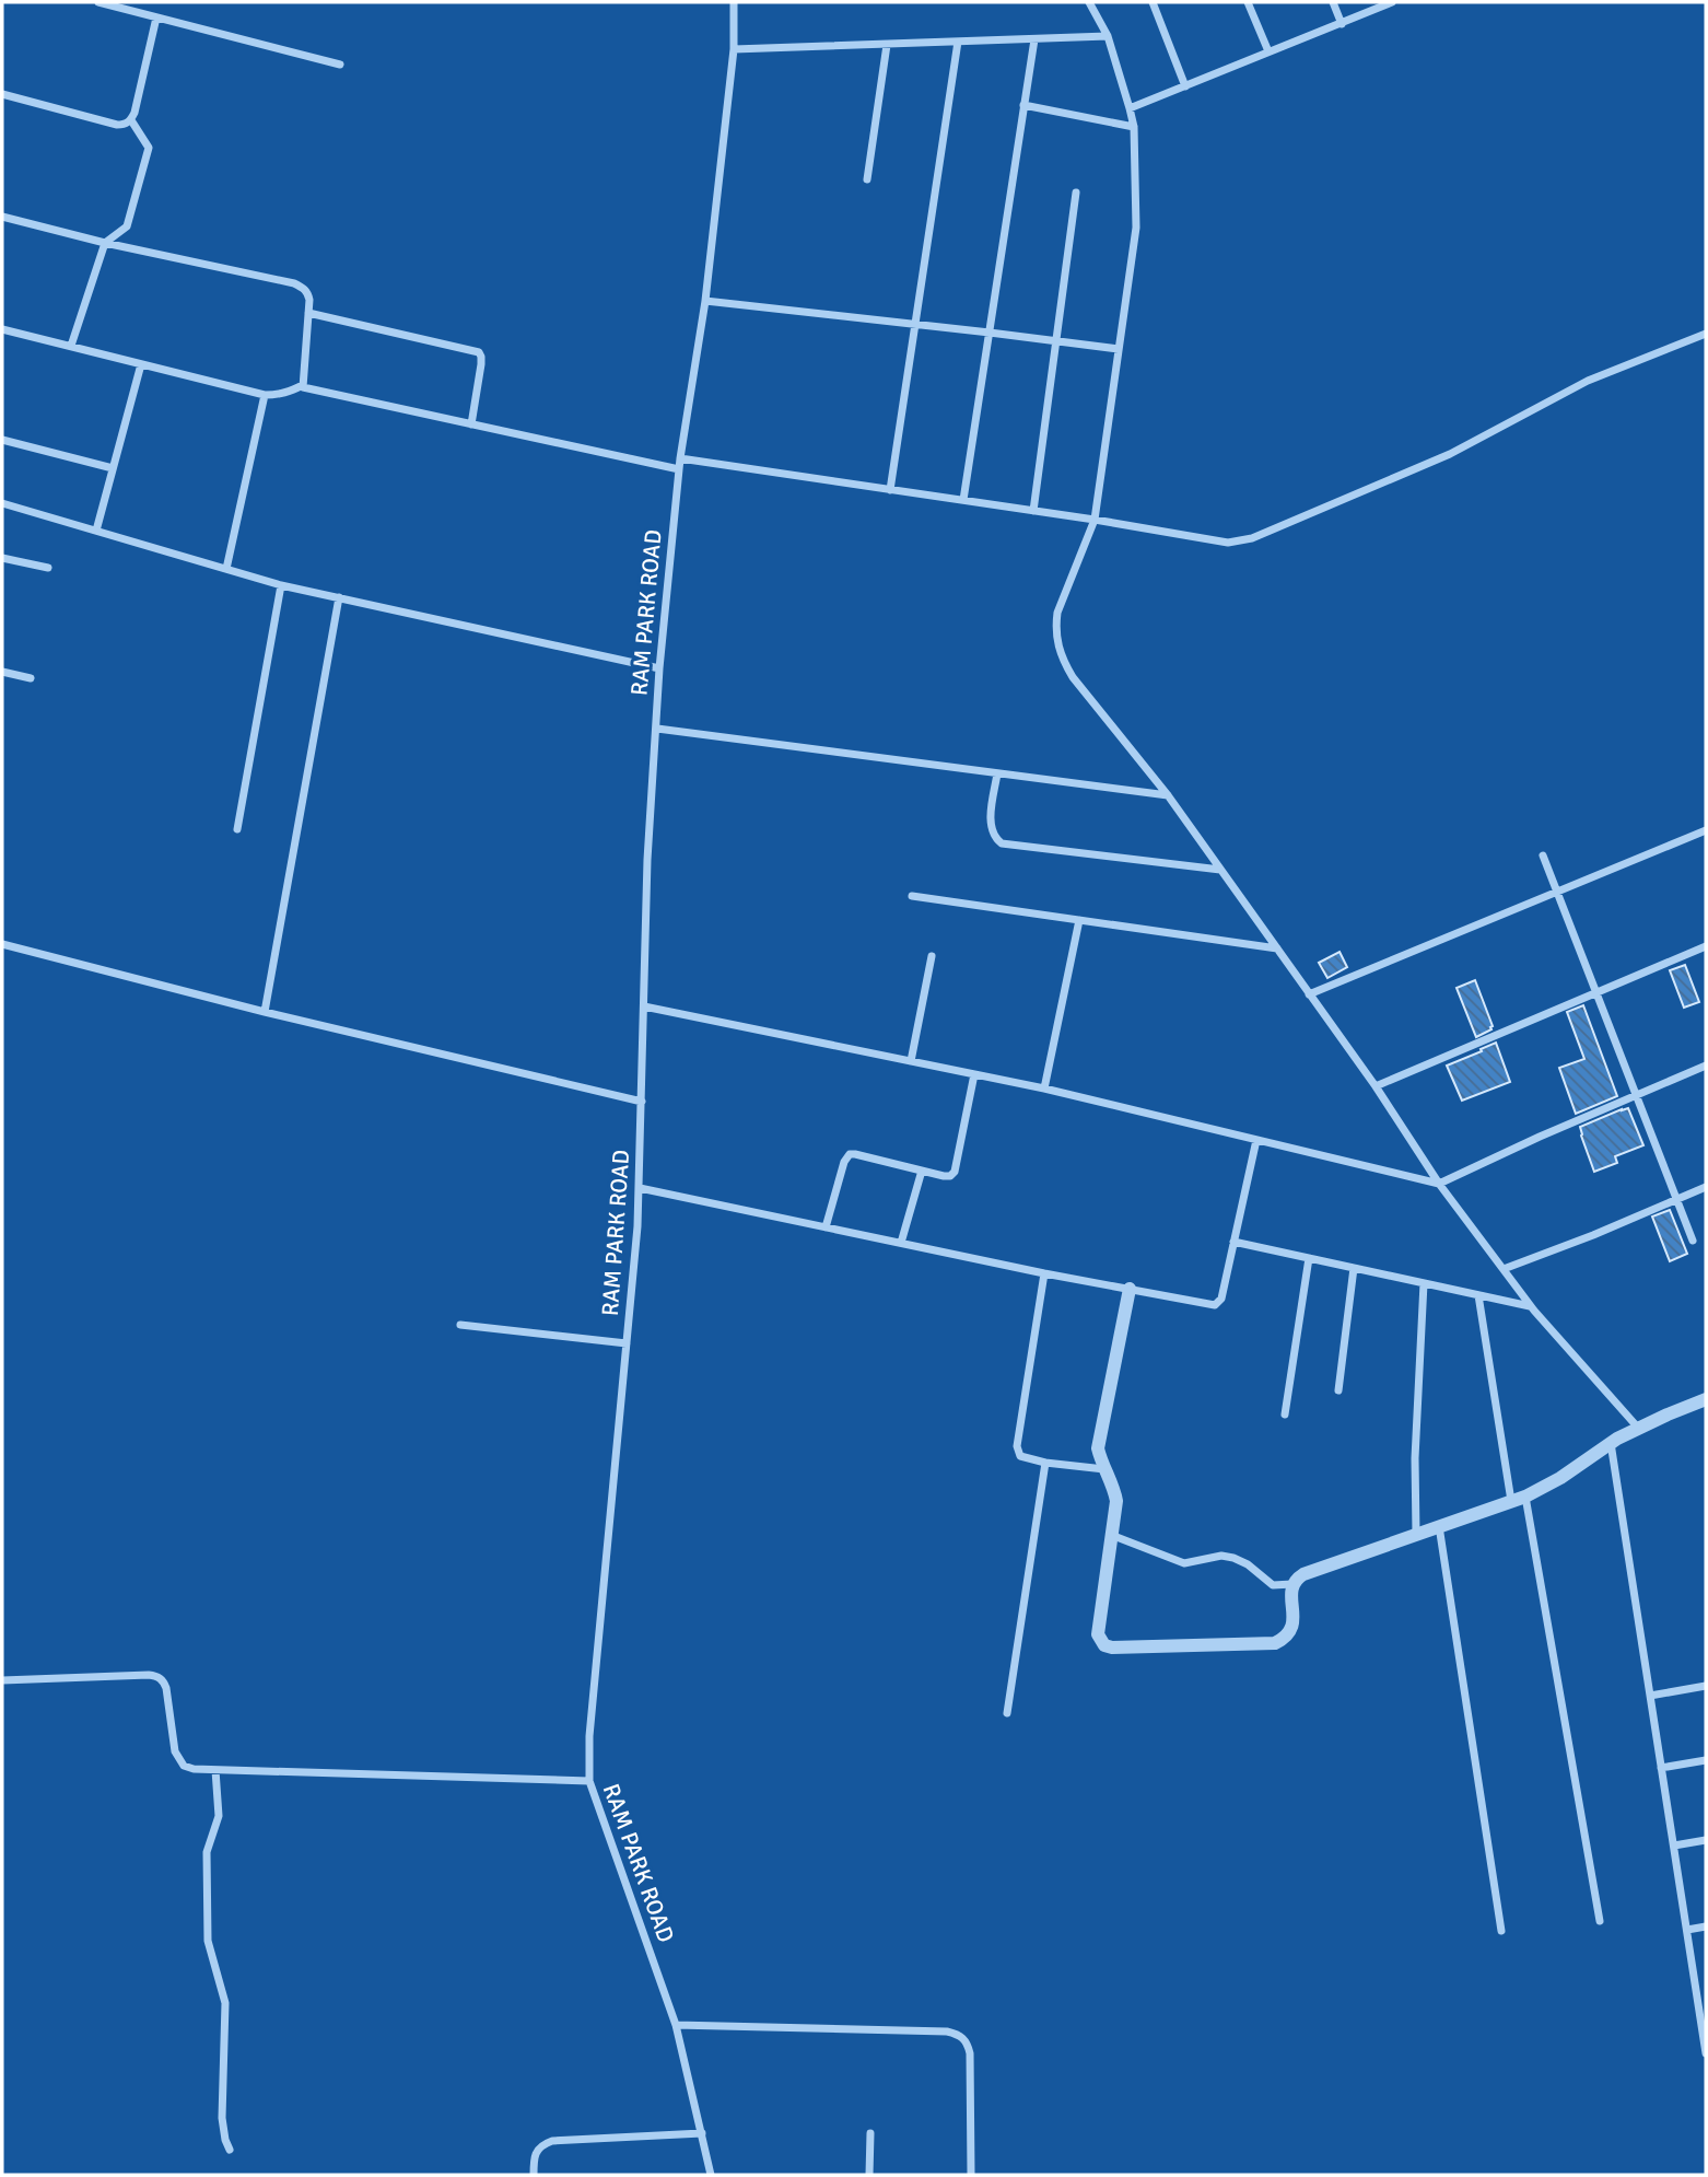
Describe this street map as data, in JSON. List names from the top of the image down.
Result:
{
  "streets": {
    "street": ["RAM PARK ROAD"]
  }
}
